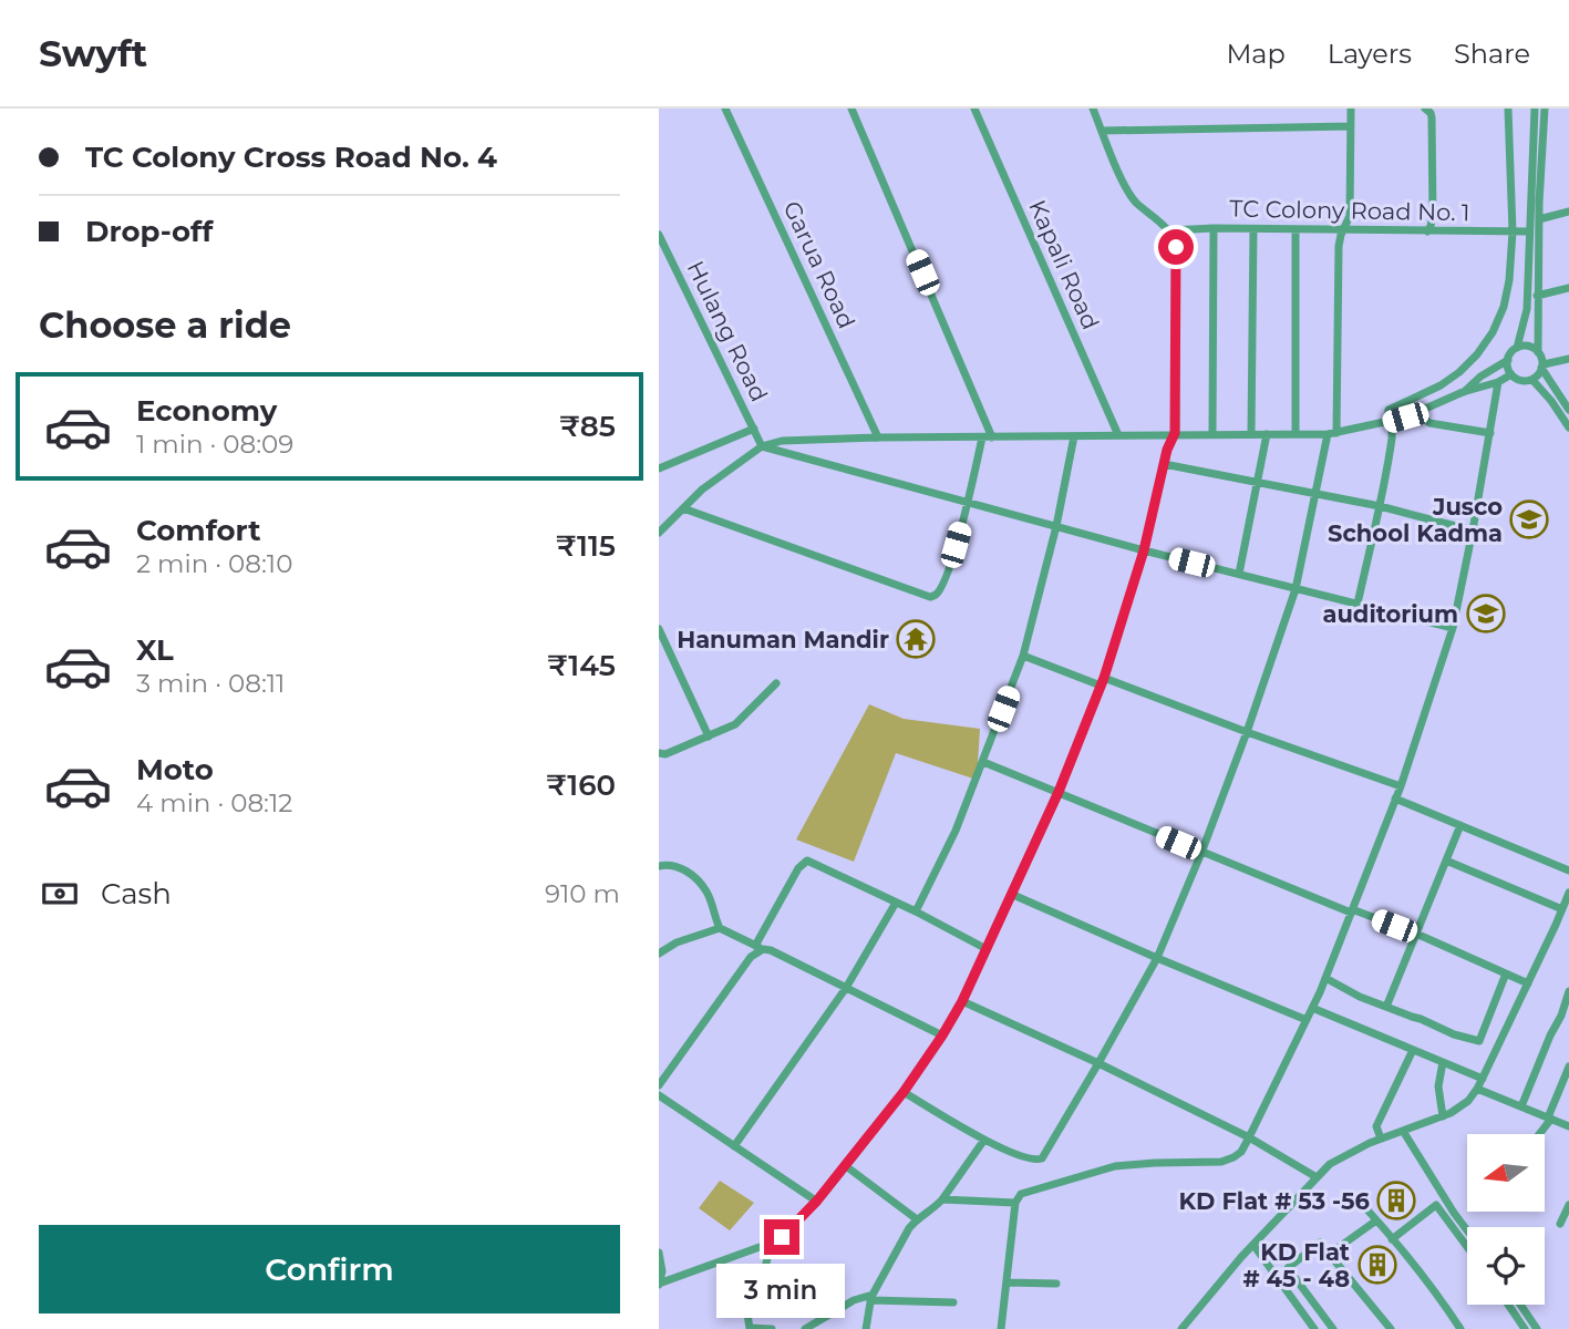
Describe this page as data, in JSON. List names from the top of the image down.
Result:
{
  "streets": {
    "street": [
      "TC Colony Road No. 1",
      "Garua Road",
      "Kapali Road",
      "Hulang Road"
    ]
  },
  "places": {
    "school or university": ["Jusco School Kadma", "auditorium"],
    "temple": ["Hanuman Mandir"],
    "building": ["KD Flat # 53 -56", "KD Flat # 45 - 48"]
  },
  "north": "left",
  "page": {
    "header": "Swyft",
    "nav": ["Map", "Layers", "Share"],
    "banner": ["TC Colony Cross Road No. 4", "Drop-off"],
    "heading": "Choose a ride",
    "list": [
      {
        "name": "Economy",
        "note": "1 min · 08:09",
        "value": "₹85"
      },
      {
        "name": "Comfort",
        "note": "2 min · 08:10",
        "value": "₹115"
      },
      {
        "name": "XL",
        "note": "3 min · 08:11",
        "value": "₹145"
      },
      {
        "name": "Moto",
        "note": "4 min · 08:12",
        "value": "₹160"
      }
    ],
    "pay": ["Cash", "910 m"],
    "buttons": "Confirm",
    "bubble": "3 min"
  }
}
